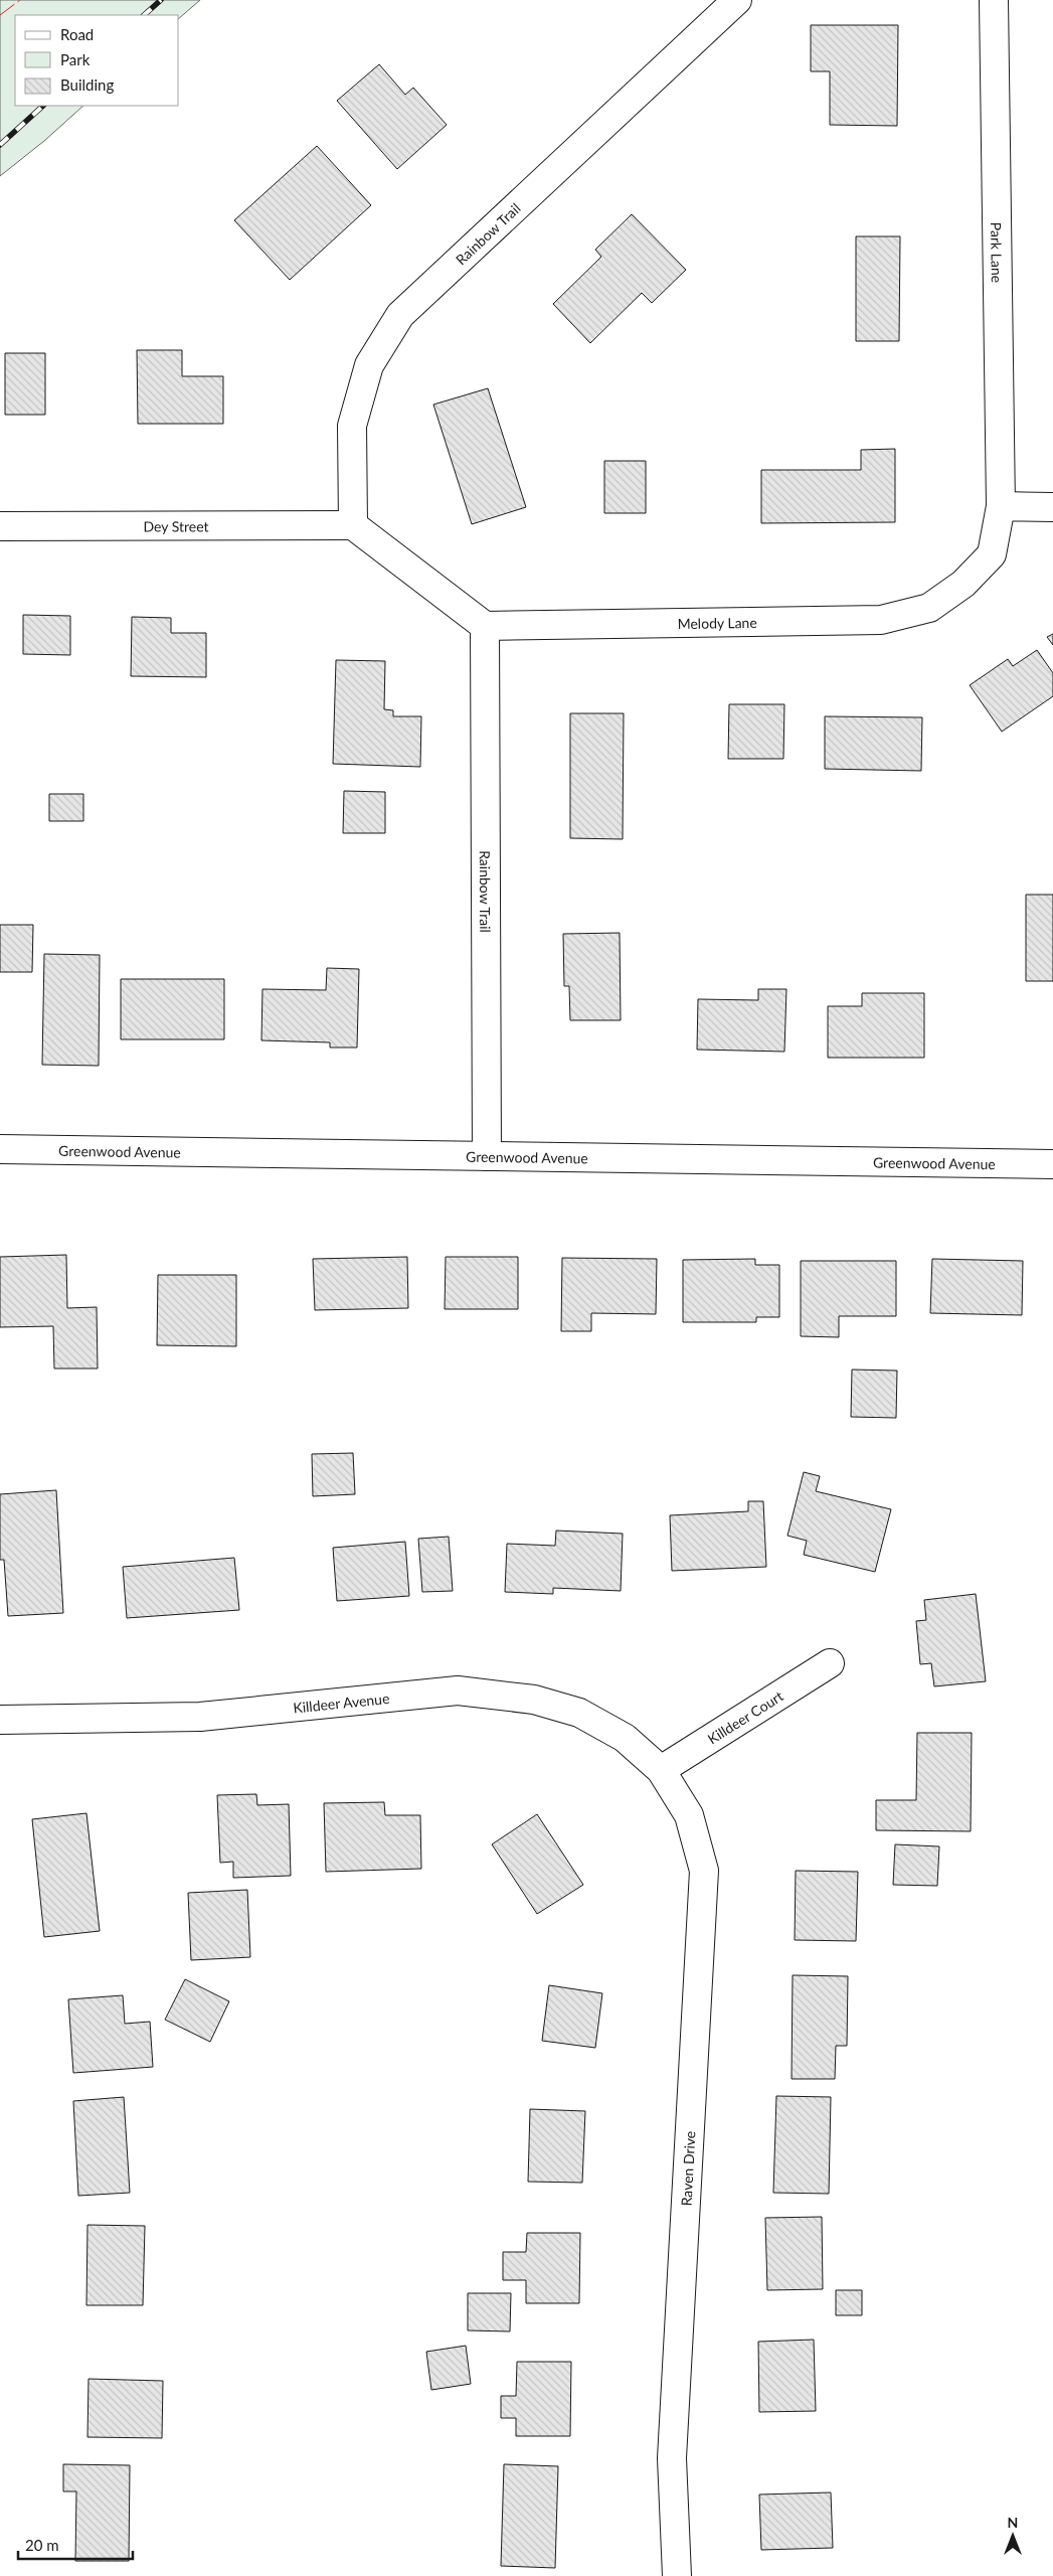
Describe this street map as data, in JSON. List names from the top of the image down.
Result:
{
  "streets": {
    "street": [
      "Rainbow Trail",
      "Park Lane",
      "Dey Street",
      "Melody Lane",
      "Greenwood Avenue",
      "Killdeer Avenue",
      "Killdeer Court",
      "Raven Drive"
    ]
  },
  "crossings": [
    ["Rainbow Trail", "Dey Street"],
    ["Rainbow Trail", "Melody Lane"],
    ["Rainbow Trail", "Greenwood Avenue"],
    ["Park Lane", "Melody Lane"],
    ["Killdeer Avenue", "Killdeer Court"],
    ["Killdeer Avenue", "Raven Drive"],
    ["Killdeer Court", "Raven Drive"]
  ],
  "legend": ["Road", "Park", "Building"],
  "scale_bar": "20 m",
  "north": "top"
}
